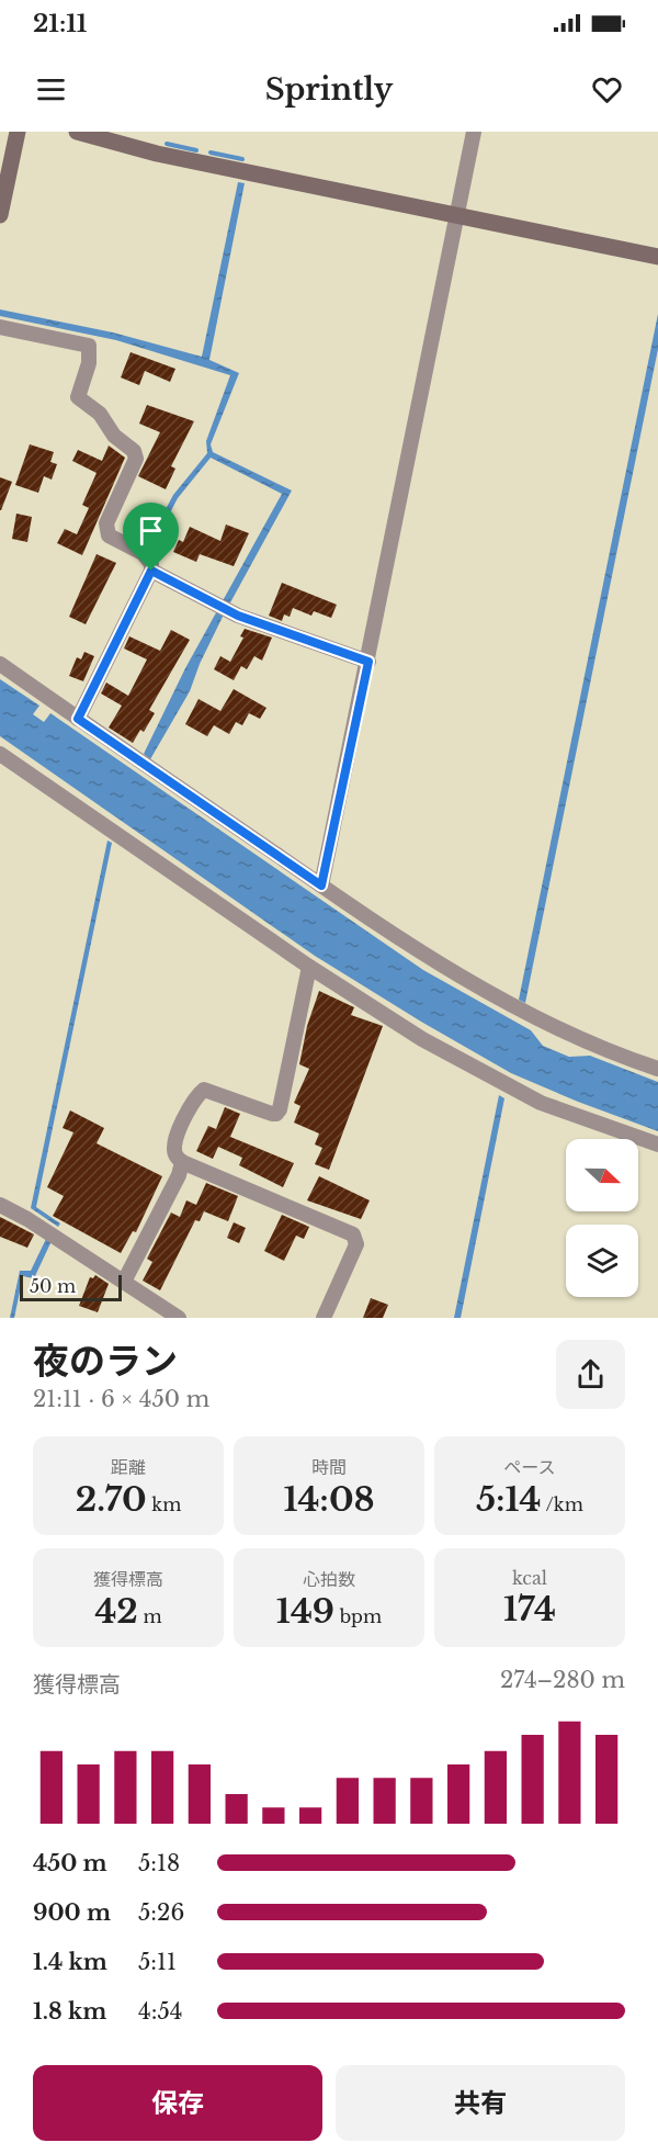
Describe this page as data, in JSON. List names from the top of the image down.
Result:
{
  "scale_bar": "50 m",
  "north": "right",
  "page": {
    "status": "21:11",
    "header": "Sprintly",
    "scale": "50 m",
    "heading": ["夜のラン", "21:11 · 6 × 450 m"],
    "stats": [
      ["距離", "2.70 km"],
      ["時間", "14:08"],
      ["ペース", "5:14 /km"],
      ["獲得標高", "42 m"],
      ["心拍数", "149 bpm"],
      ["kcal", "174"]
    ],
    "chart": ["獲得標高", "274–280 m"],
    "list": [
      {
        "name": "450 m",
        "note": "5:18"
      },
      {
        "name": "900 m",
        "note": "5:26"
      },
      {
        "name": "1.4 km",
        "note": "5:11"
      },
      {
        "name": "1.8 km",
        "note": "4:54"
      }
    ],
    "buttons": ["保存", "共有"]
  }
}
